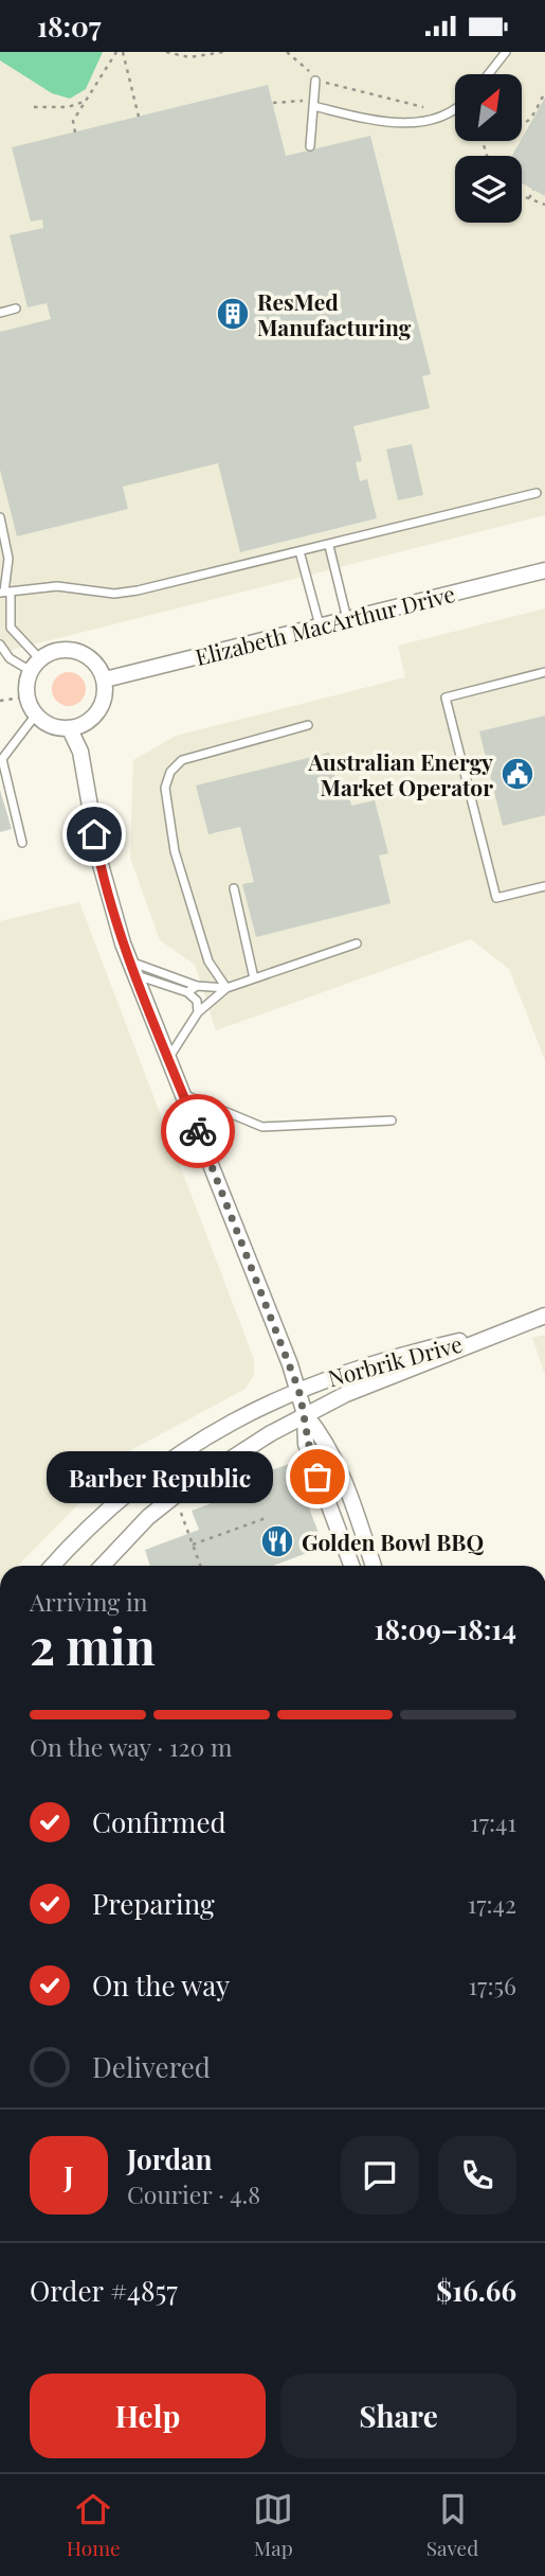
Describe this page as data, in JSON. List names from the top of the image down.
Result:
{
  "streets": {
    "street": ["Elizabeth MacArthur Drive", "Norbrik Drive"]
  },
  "places": {
    "building": ["ResMed Manufacturing"],
    "public building": ["Australian Energy Market Operator"],
    "other": ["Barber Republic"],
    "restaurant": ["Golden Bowl BBQ"]
  },
  "north": "top right",
  "page": {
    "status": "18:07",
    "bubble": "Barber Republic",
    "heading": ["2 min", "Arriving in", "18:09–18:14"],
    "panel": [
      "Jordan",
      "Courier · 4.8",
      "Order #4857",
      "$16.66"
    ],
    "bar": "On the way · 120 m",
    "list": [
      ["Confirmed", "17:41"],
      ["Preparing", "17:42"],
      ["On the way", "17:56"],
      "Delivered"
    ],
    "round": "J",
    "buttons": ["Help", "Share"],
    "tabs": ["Home", "Map", "Saved"]
  }
}
